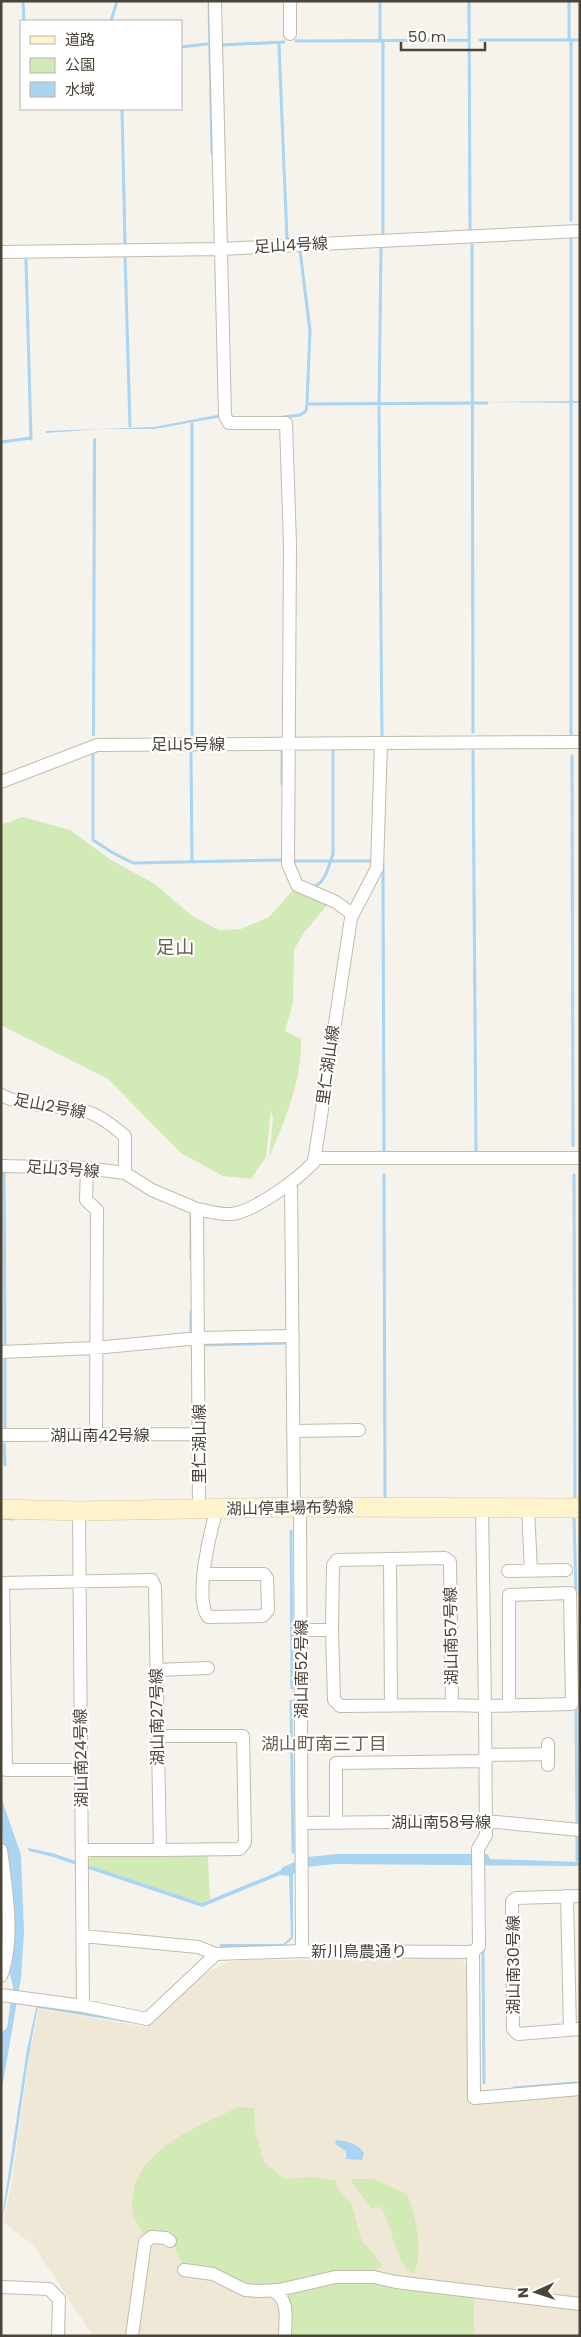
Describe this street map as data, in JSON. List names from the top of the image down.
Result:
{
  "streets": {
    "main road": ["湖山停車場布勢線"],
    "street": [
      "足山4号線",
      "足山5号線",
      "里仁湖山線",
      "足山2号線",
      "足山3号線",
      "湖山南42号線",
      "湖山南57号線",
      "湖山南52号線",
      "湖山南27号線",
      "湖山南24号線",
      "湖山南58号線",
      "新川鳥農通り",
      "湖山南30号線"
    ]
  },
  "crossings": [
    ["足山5号線", "里仁湖山線"],
    ["里仁湖山線", "湖山南42号線"],
    ["里仁湖山線", "湖山停車場布勢線"],
    ["足山2号線", "足山3号線"],
    ["湖山停車場布勢線", "湖山南52号線"],
    ["湖山停車場布勢線", "湖山南24号線"],
    ["湖山南52号線", "湖山南58号線"],
    ["湖山南52号線", "新川鳥農通り"],
    ["湖山南27号線", "湖山南24号線"],
    ["湖山南24号線", "新川鳥農通り"]
  ],
  "districts": ["足山", "湖山町南三丁目"],
  "legend": ["道路", "公園", "水域"],
  "scale_bar": "50 m",
  "north": "left"
}
